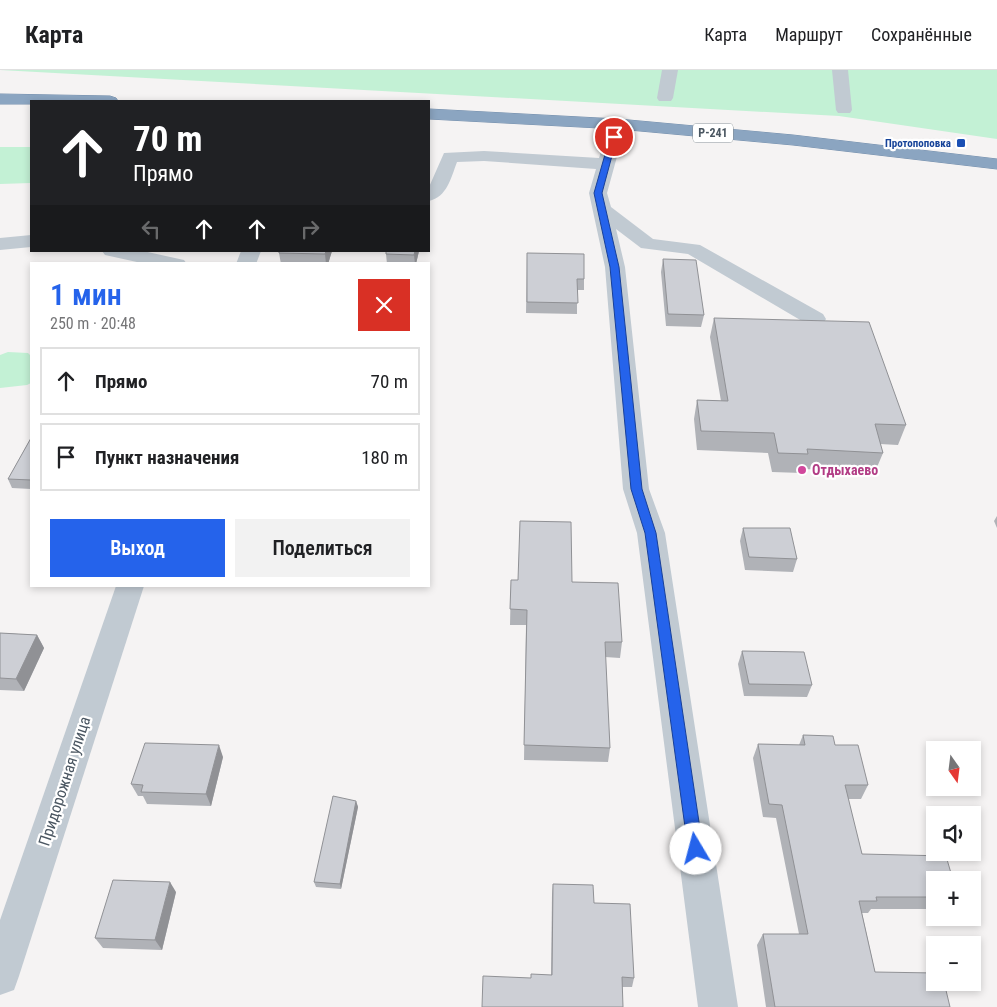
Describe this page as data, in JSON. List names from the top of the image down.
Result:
{
  "streets": {
    "highway": ["Р-241"],
    "street": ["Придорожная улица"]
  },
  "places": {
    "transit": ["Протопоповка"],
    "other": ["Отдыхаево"]
  },
  "north": "bottom",
  "page": {
    "header": "Карта",
    "nav": ["Карта", "Маршрут", "Сохранённые"],
    "turn": ["70 m", "Прямо"],
    "heading": ["1 мин", "250 m · 20:48"],
    "list": [
      {
        "name": "Прямо",
        "value": "70 m"
      },
      {
        "name": "Пункт назначения",
        "value": "180 m"
      }
    ],
    "buttons": ["Выход", "Поделиться"],
    "map_buttons": ["+", "−"]
  }
}
